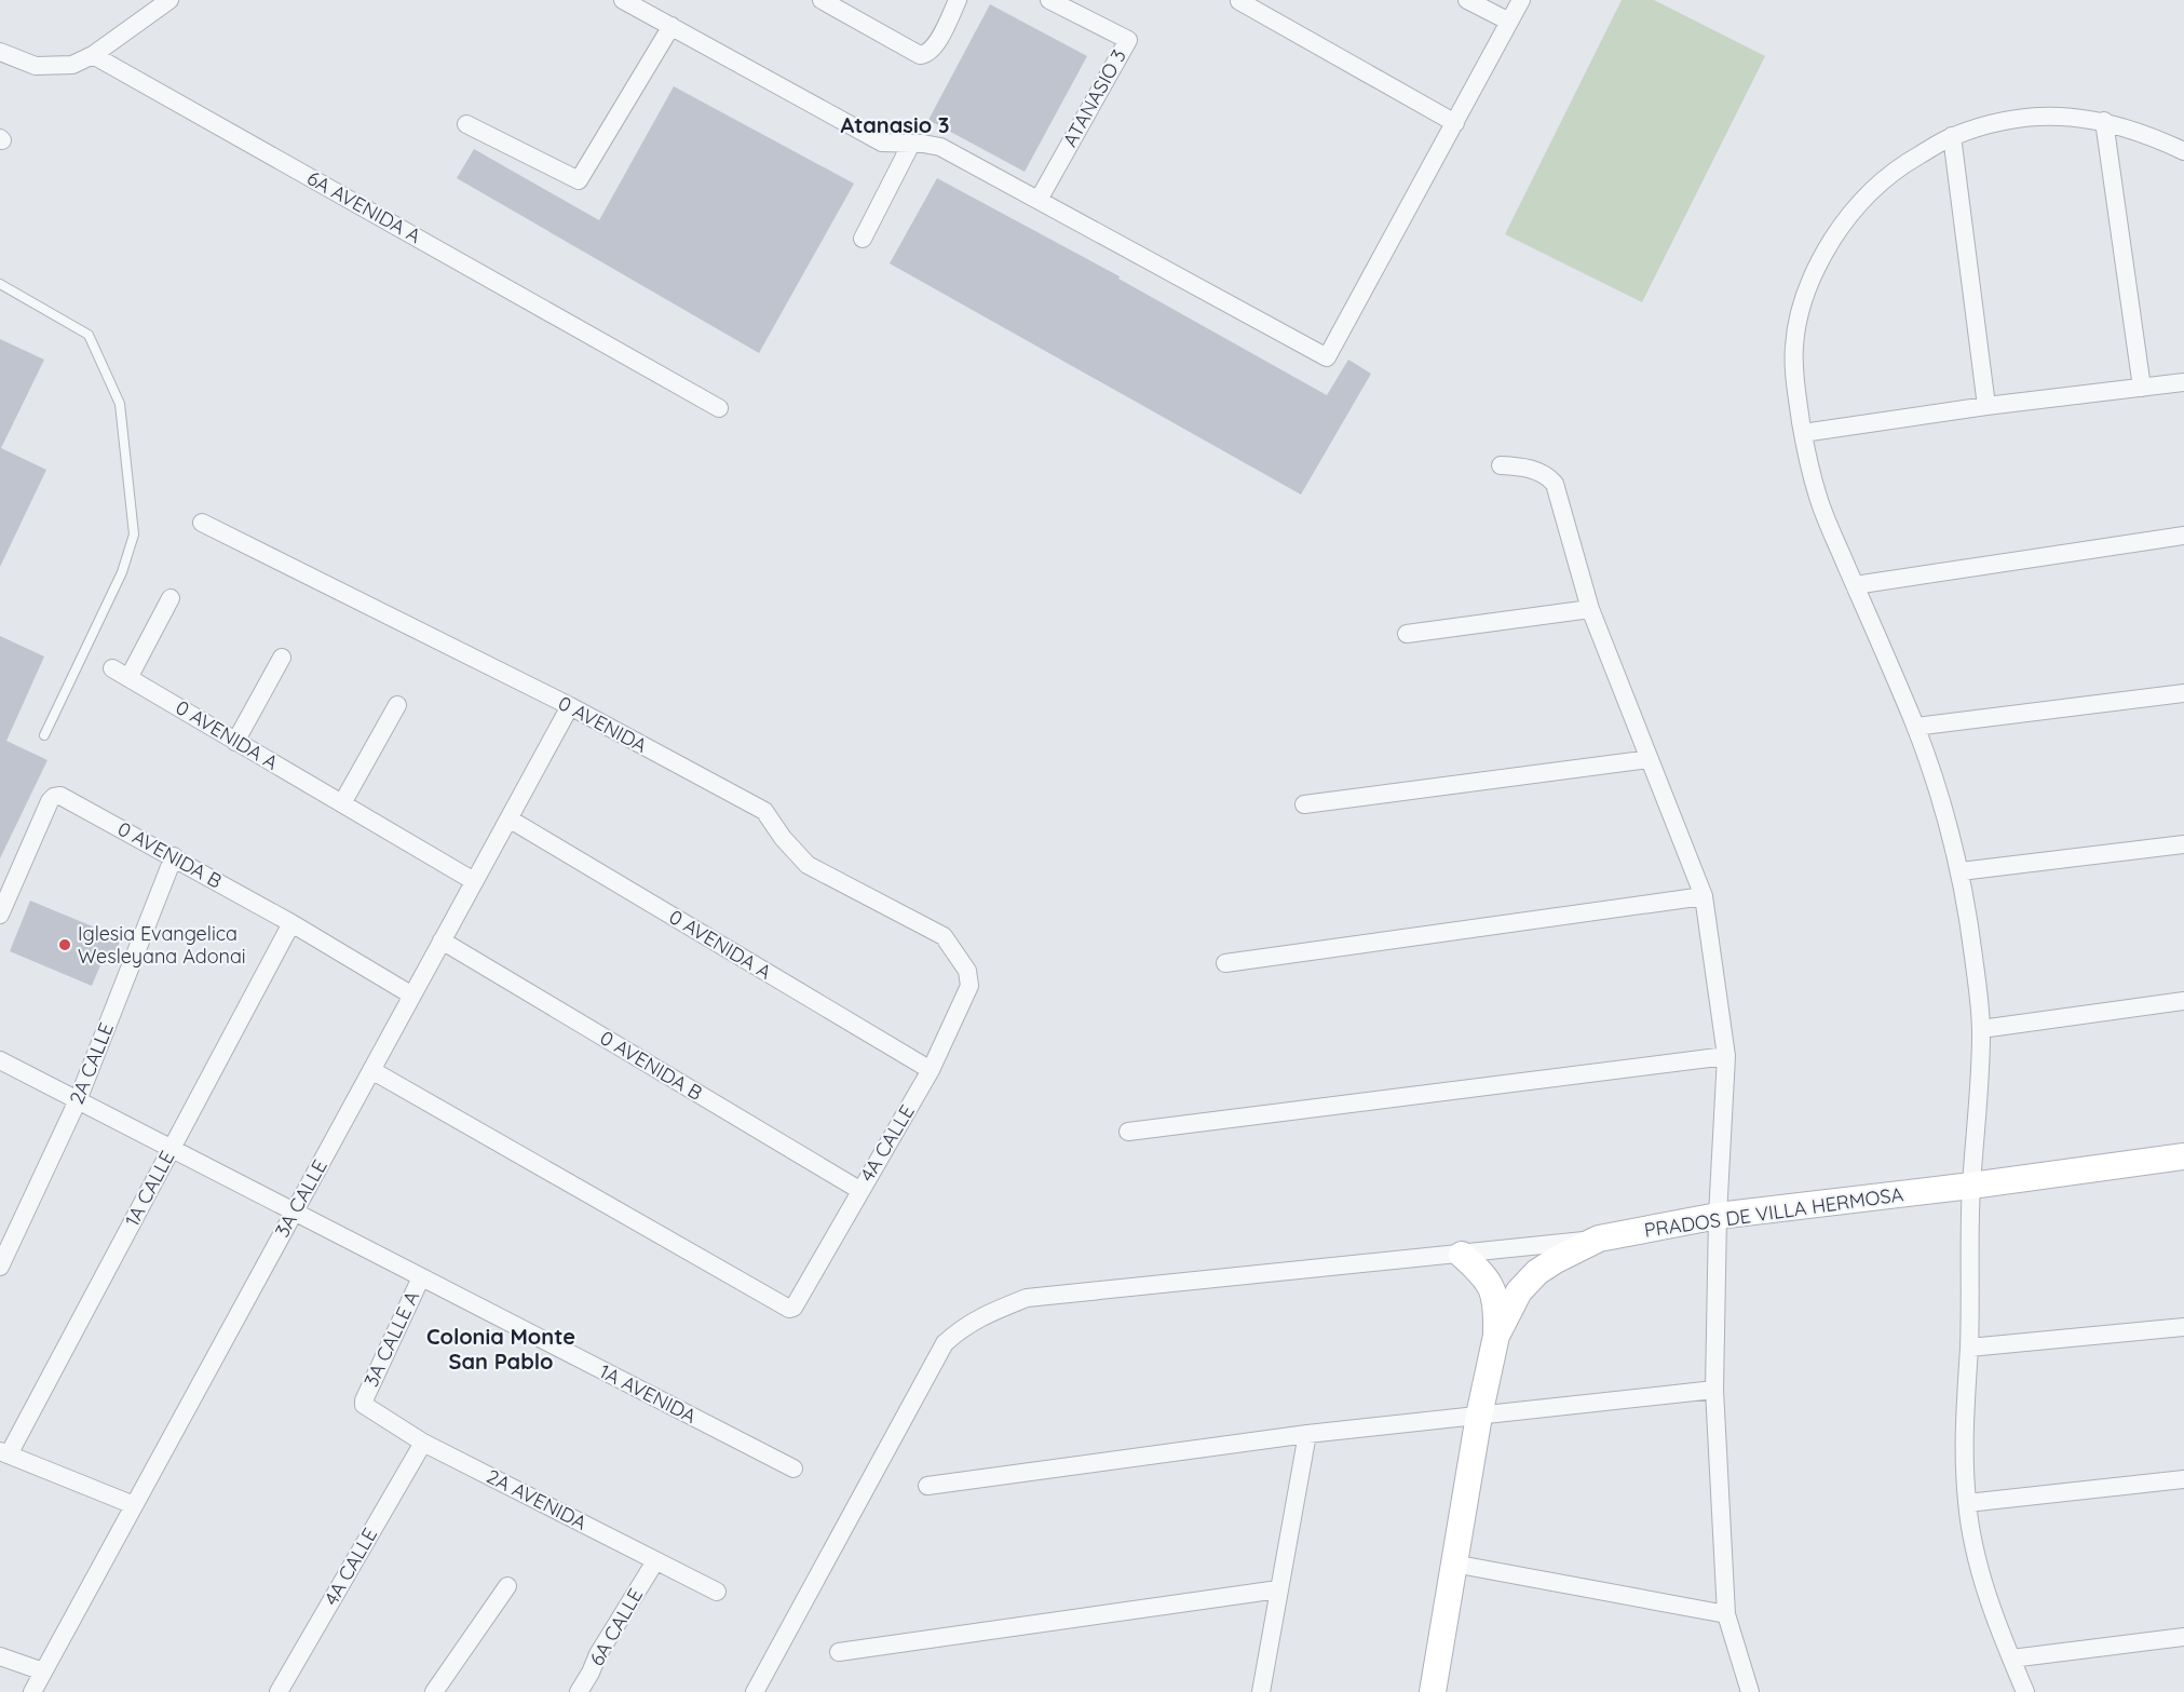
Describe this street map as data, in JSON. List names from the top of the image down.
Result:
{
  "streets": {
    "main road": ["PRADOS DE VILLA HERMOSA"],
    "street": [
      "ATANASIO 3",
      "6A AVENIDA A",
      "0 AVENIDA",
      "0 AVENIDA A",
      "0 AVENIDA B",
      "2A CALLE",
      "4A CALLE",
      "1A CALLE",
      "3A CALLE",
      "3A CALLE A",
      "1A AVENIDA",
      "2A AVENIDA",
      "6A CALLE"
    ]
  },
  "crossings": [
    ["0 AVENIDA", "4A CALLE"],
    ["0 AVENIDA", "3A CALLE"],
    ["0 AVENIDA A", "4A CALLE"],
    ["0 AVENIDA A", "3A CALLE"],
    ["0 AVENIDA B", "2A CALLE"],
    ["0 AVENIDA B", "4A CALLE"],
    ["0 AVENIDA B", "1A CALLE"],
    ["0 AVENIDA B", "3A CALLE"],
    ["4A CALLE", "3A CALLE"],
    ["4A CALLE", "2A AVENIDA"],
    ["3A CALLE", "1A AVENIDA"],
    ["3A CALLE A", "1A AVENIDA"],
    ["3A CALLE A", "2A AVENIDA"],
    ["2A AVENIDA", "6A CALLE"]
  ],
  "districts": ["Atanasio 3", "Colonia Monte San Pablo"],
  "places": ["Iglesia Evangelica Wesleyana Adonai"]
}
